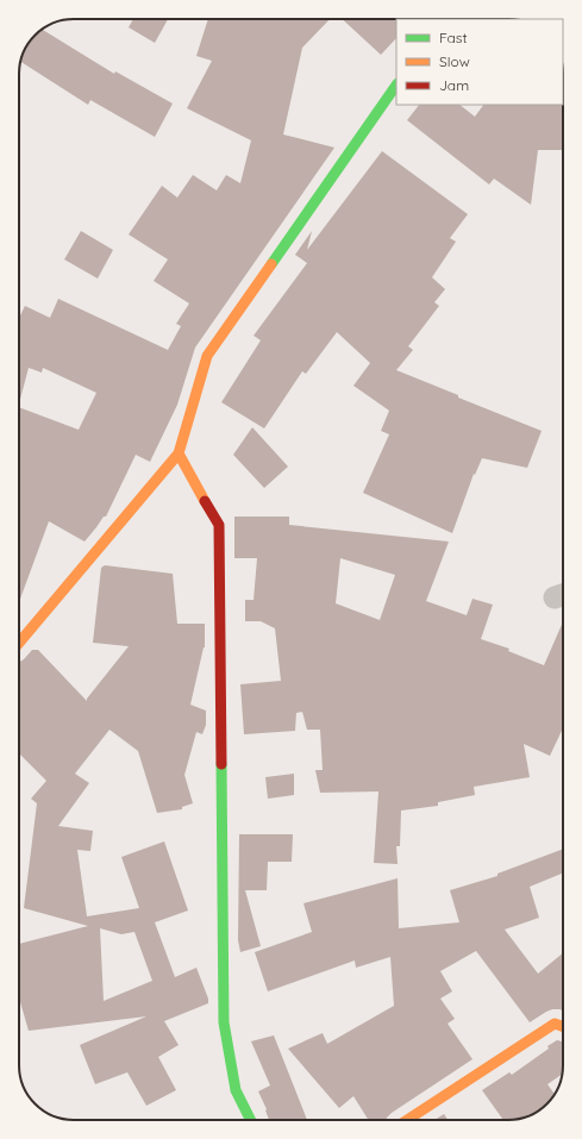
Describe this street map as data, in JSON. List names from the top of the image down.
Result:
{
  "legend": ["Fast", "Slow", "Jam"]
}
